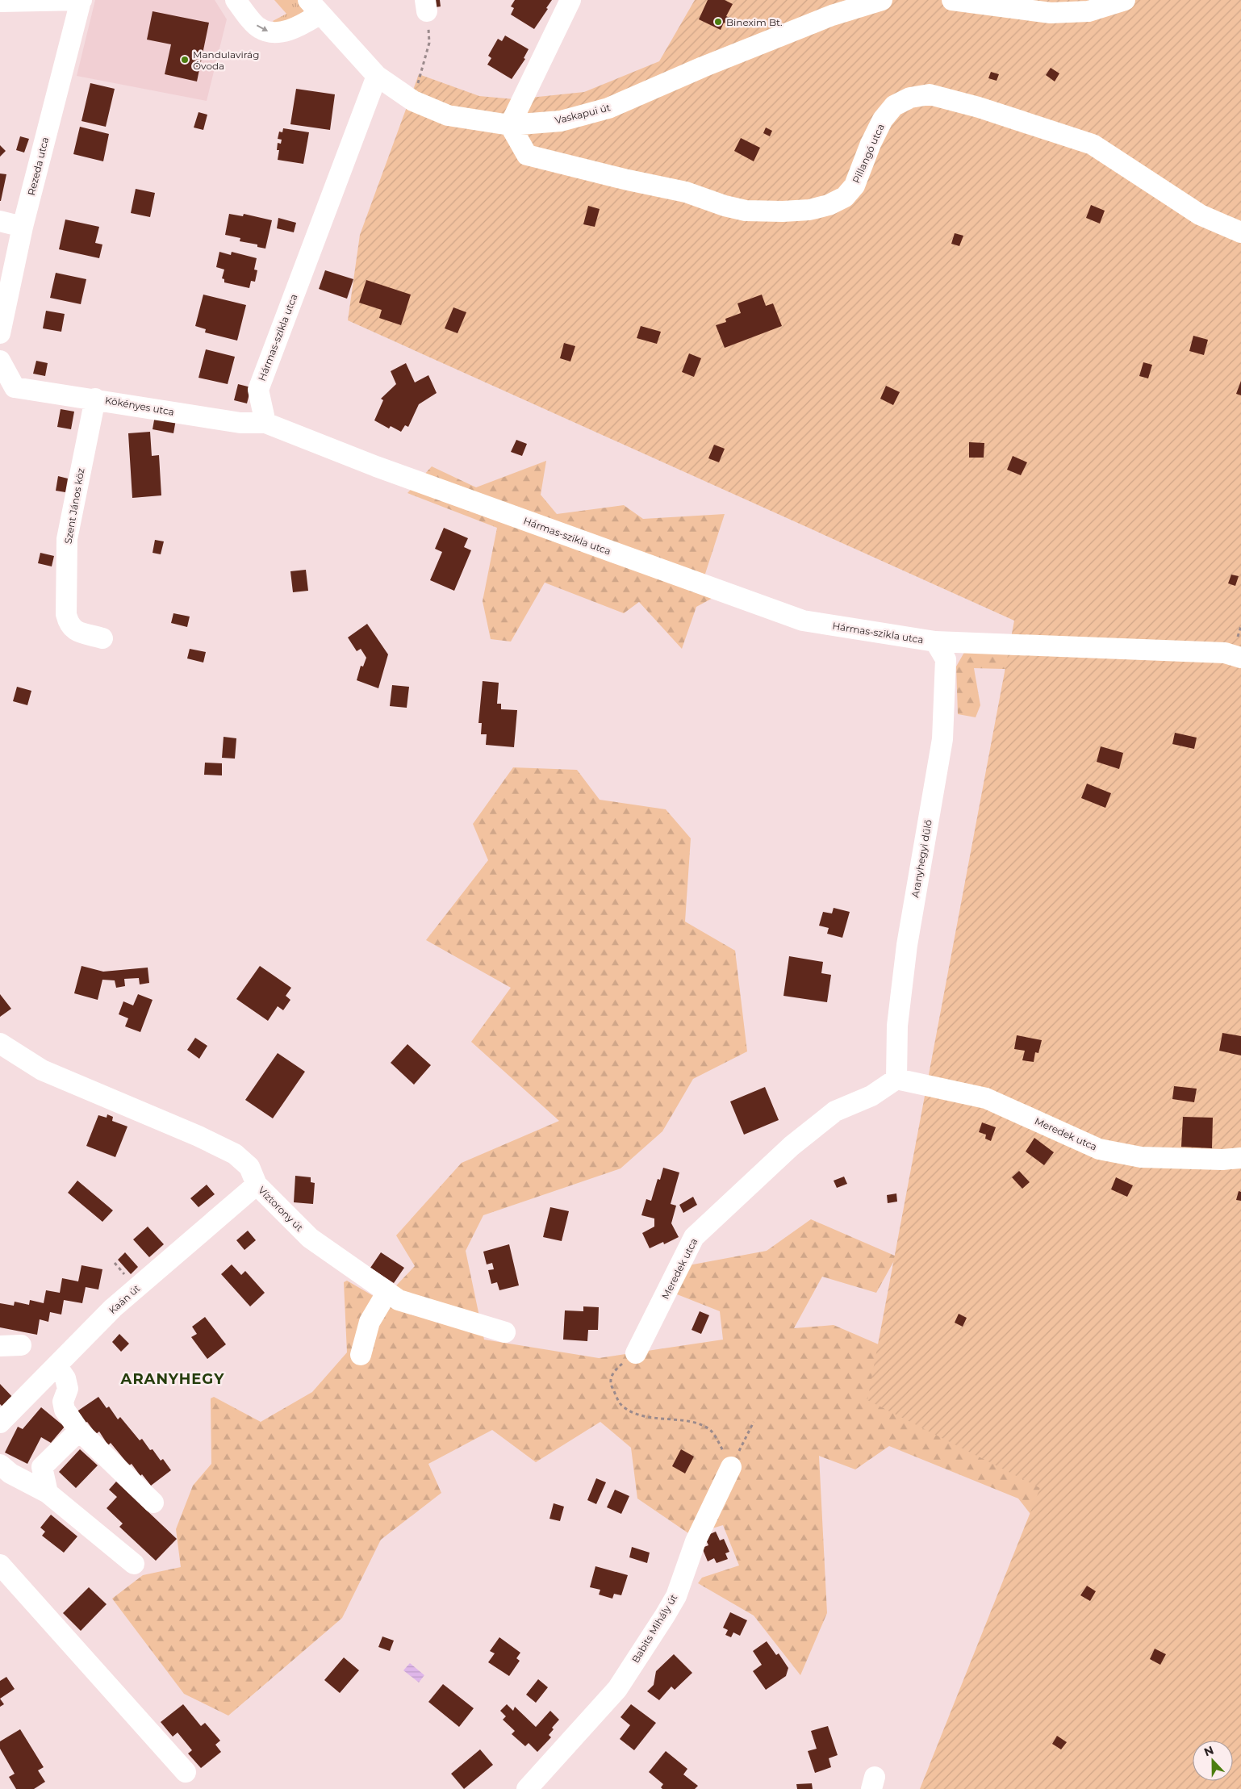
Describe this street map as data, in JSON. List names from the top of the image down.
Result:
{
  "streets": {
    "street": [
      "Vaskapui út",
      "Pillangó utca",
      "Rezeda utca",
      "Hármas-szikla utca",
      "Kökényes utca",
      "Szent János köz",
      "Aranyhegyi dűlő",
      "Meredek utca",
      "Víztorony út",
      "Kaán út",
      "Babits Mihály út"
    ]
  },
  "crossings": [
    ["Vaskapui út", "Pillangó utca"],
    ["Vaskapui út", "Hármas-szikla utca"],
    ["Hármas-szikla utca", "Kökényes utca"],
    ["Hármas-szikla utca", "Aranyhegyi dűlő"],
    ["Kökényes utca", "Szent János köz"],
    ["Aranyhegyi dűlő", "Meredek utca"],
    ["Víztorony út", "Kaán út"]
  ],
  "districts": ["ARANYHEGY"],
  "places": ["Binexim Bt.", "Mandulavirág Óvoda"],
  "north": "top"
}
